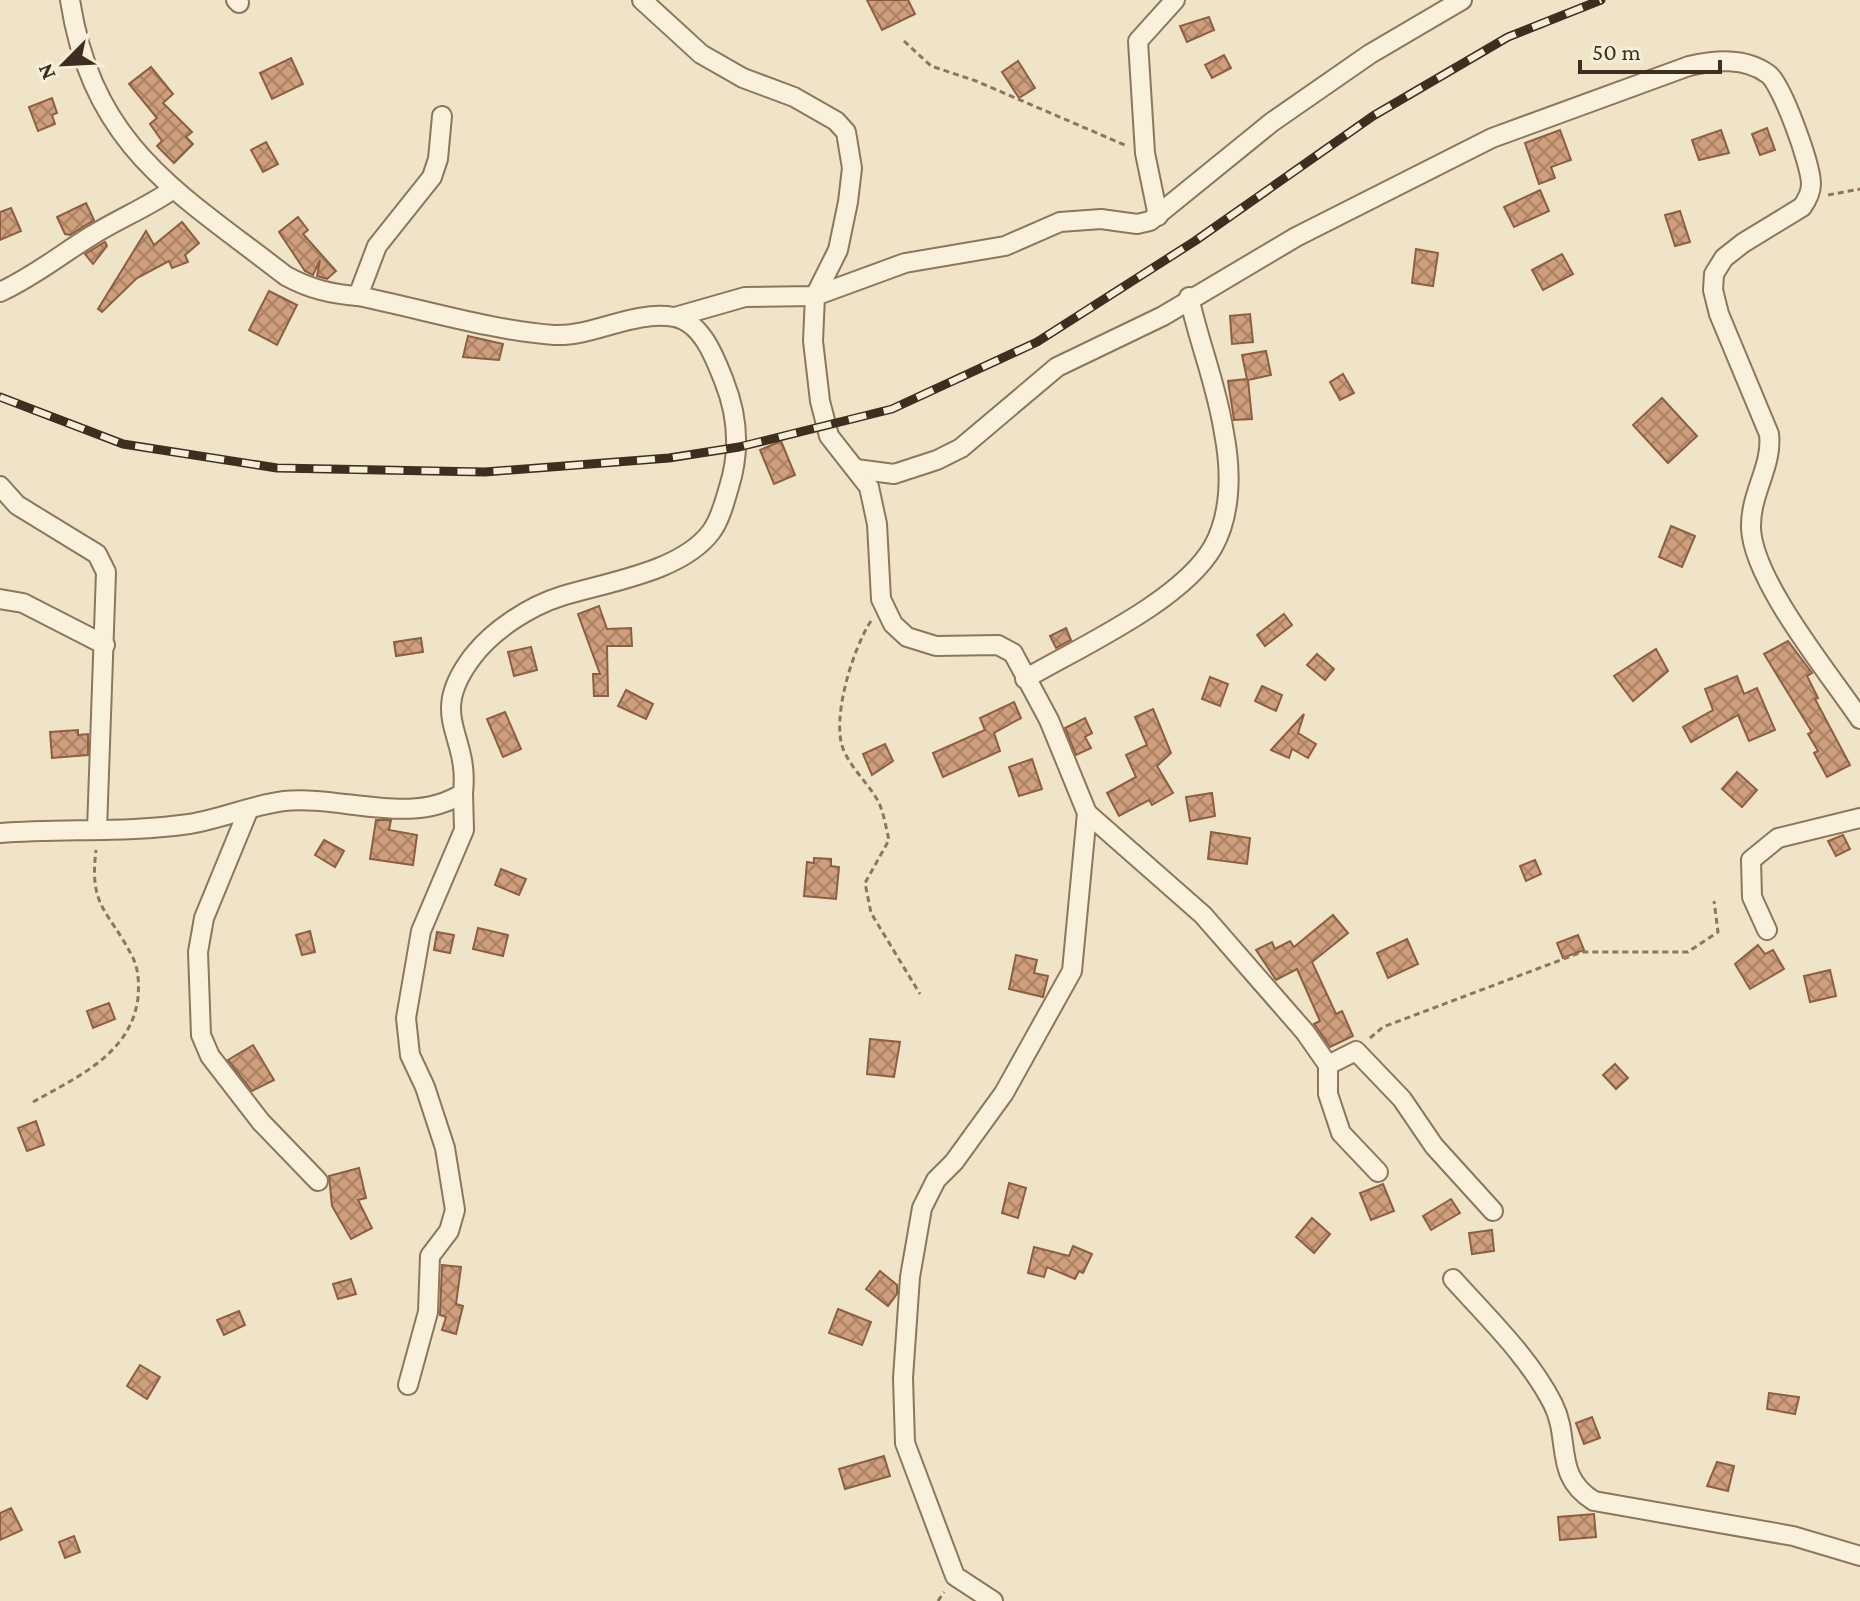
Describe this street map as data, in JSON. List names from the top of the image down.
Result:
{
  "scale_bar": "50 m",
  "north": "bottom left"
}
